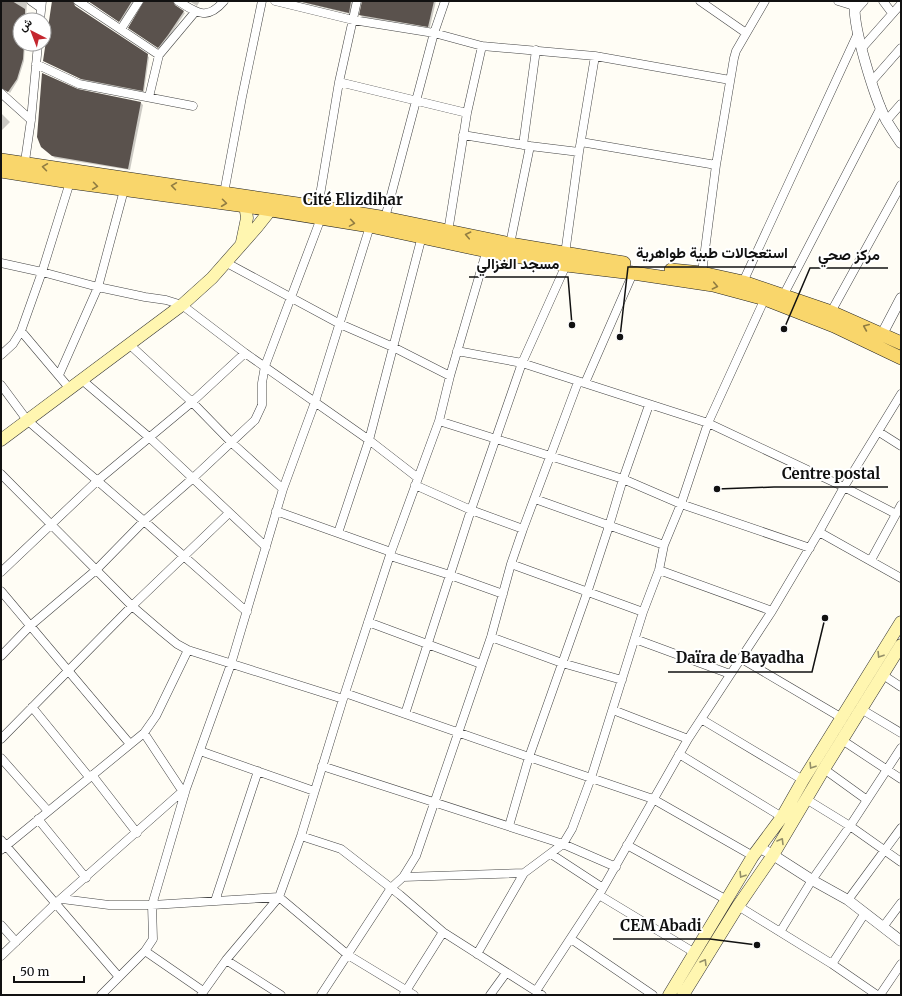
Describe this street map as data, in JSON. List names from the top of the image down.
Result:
{
  "districts": ["Cité Elizdihar"],
  "places": [
    "مسجد الغزالي",
    "مركز صحي",
    "استعجالات طبية طواهرية",
    "Centre postal",
    "Daïra de Bayadha",
    "CEM Abadi"
  ],
  "scale_bar": "50 m",
  "north": "top left"
}
